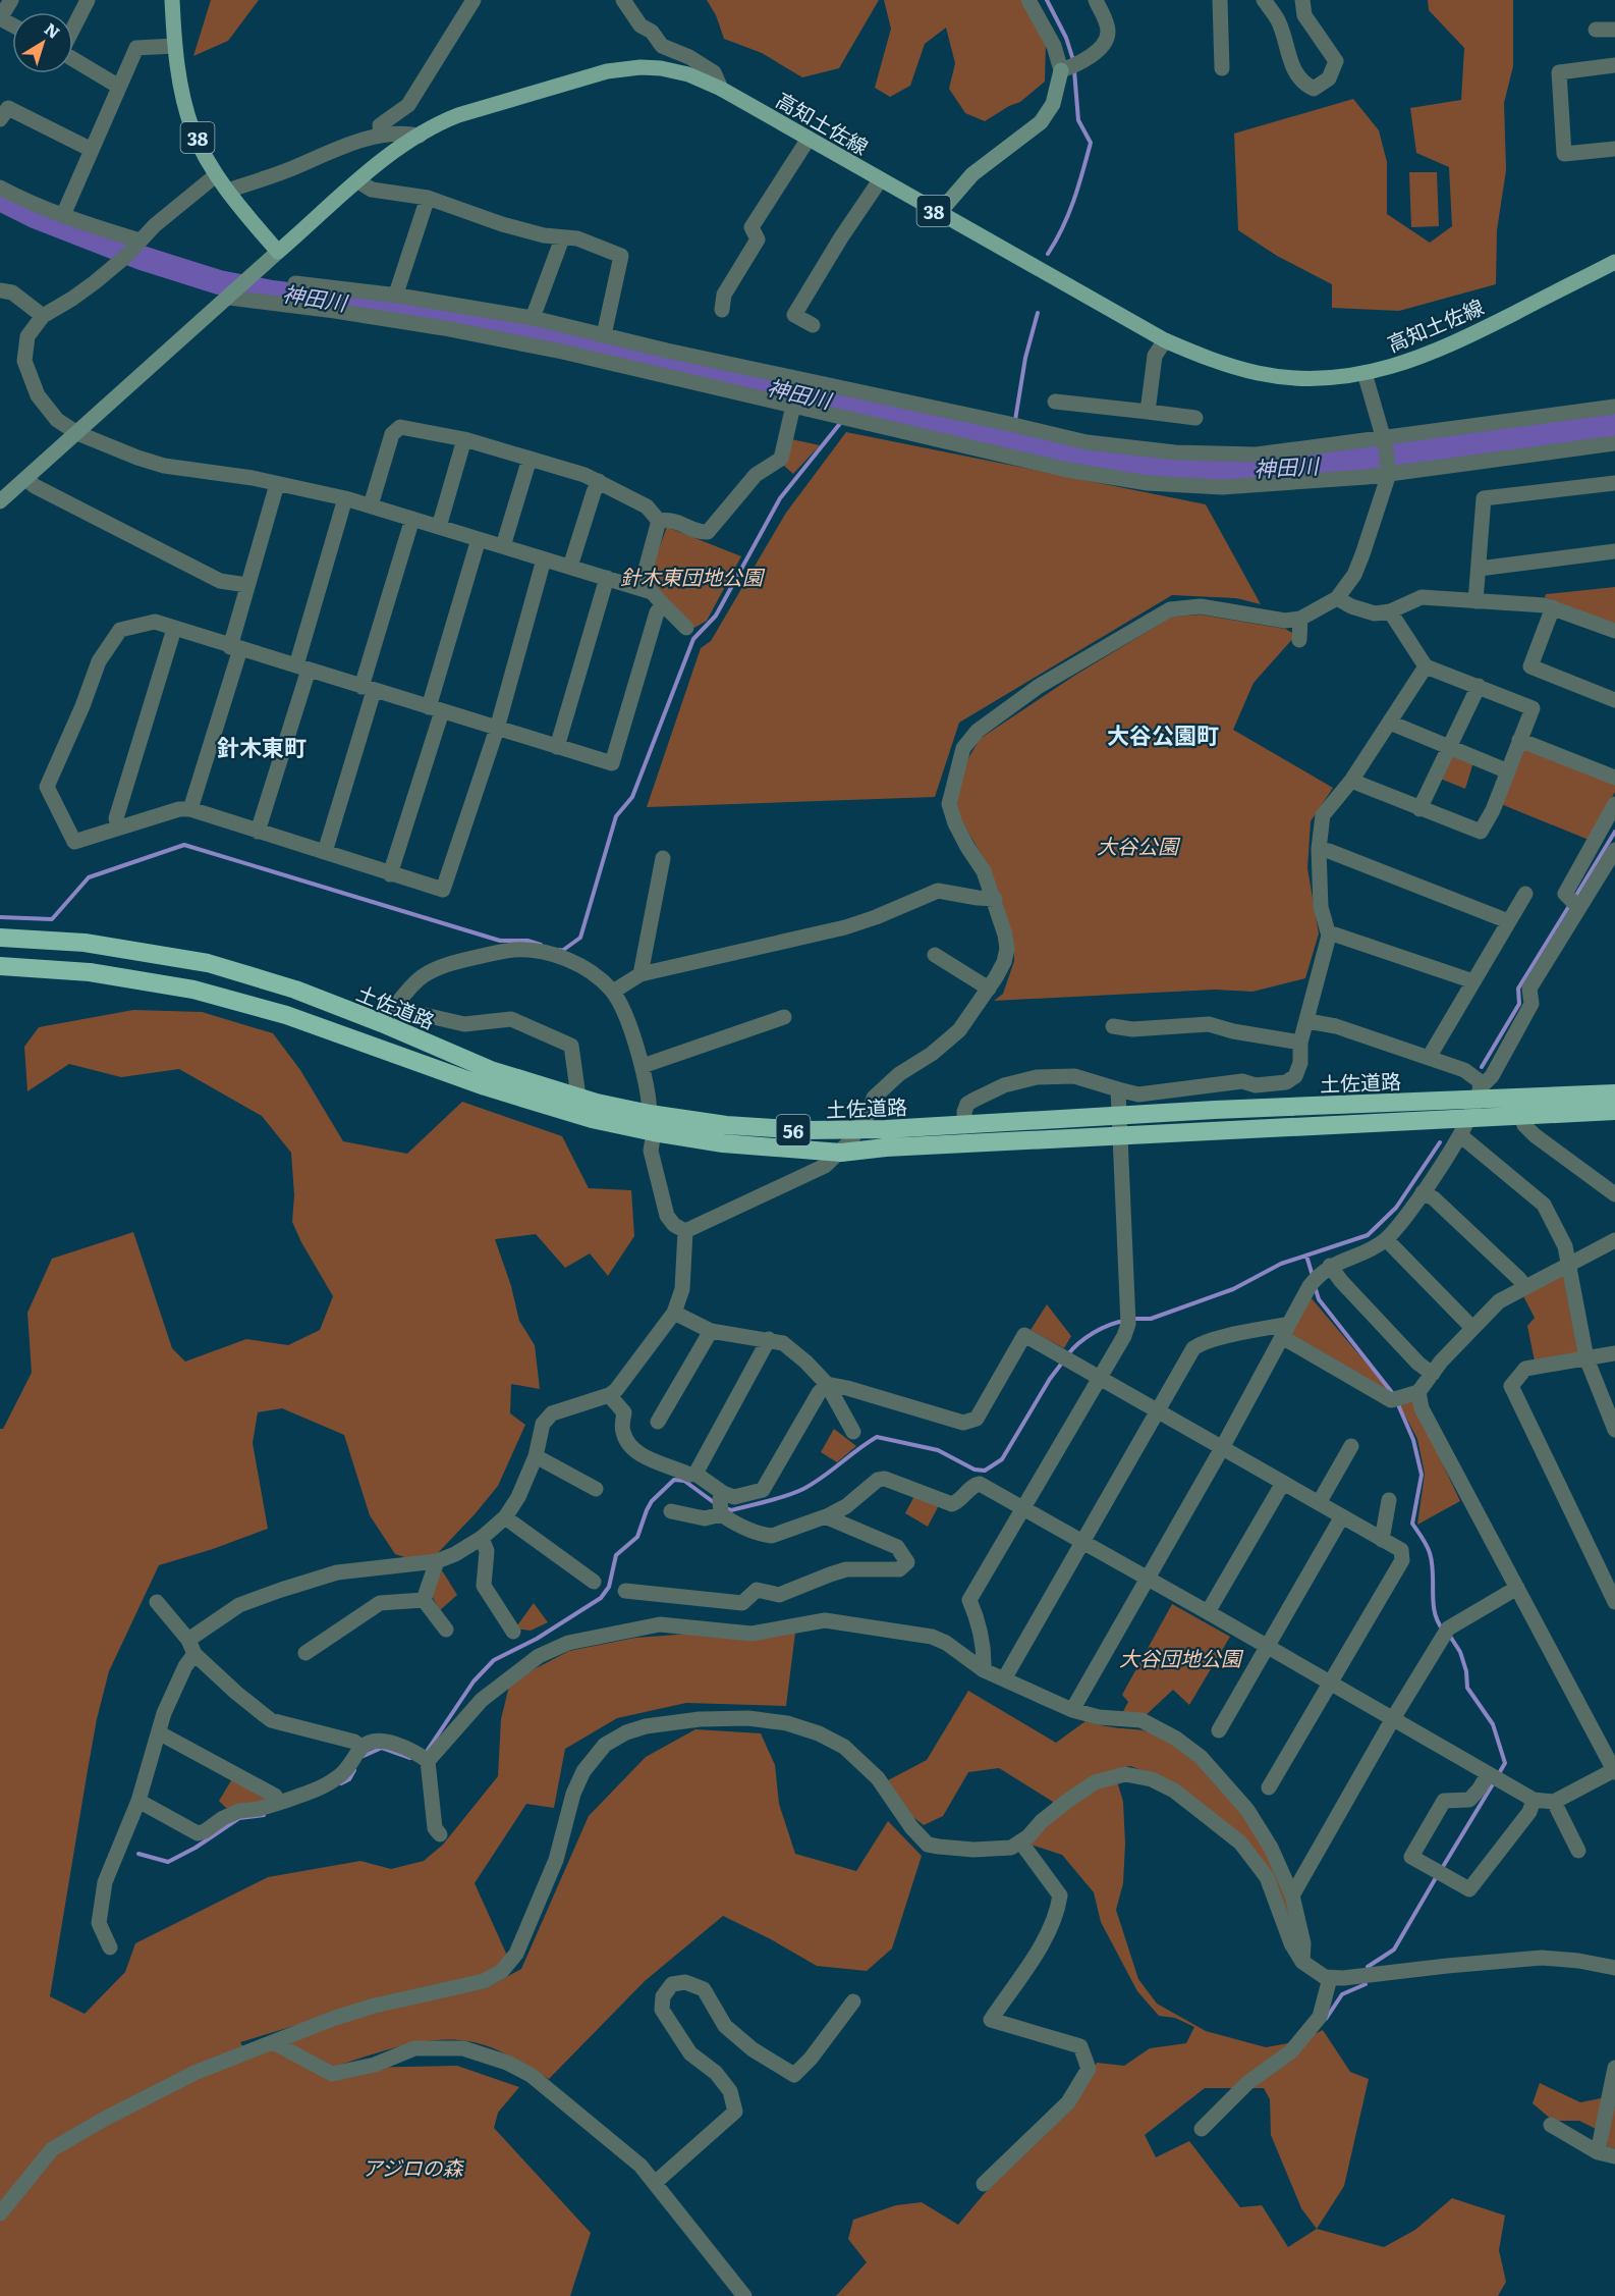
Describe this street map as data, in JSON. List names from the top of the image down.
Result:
{
  "streets": {
    "highway": ["土佐道路", "56"],
    "main road": ["高知土佐線", "38"]
  },
  "crossings": [
    ["高知土佐線", "38"]
  ],
  "districts": ["大谷公園町", "針木東町"],
  "water": ["神田川"],
  "parks": [
    "針木東団地公園",
    "大谷公園",
    "大谷団地公園",
    "アジロの森"
  ],
  "north": "top right"
}
